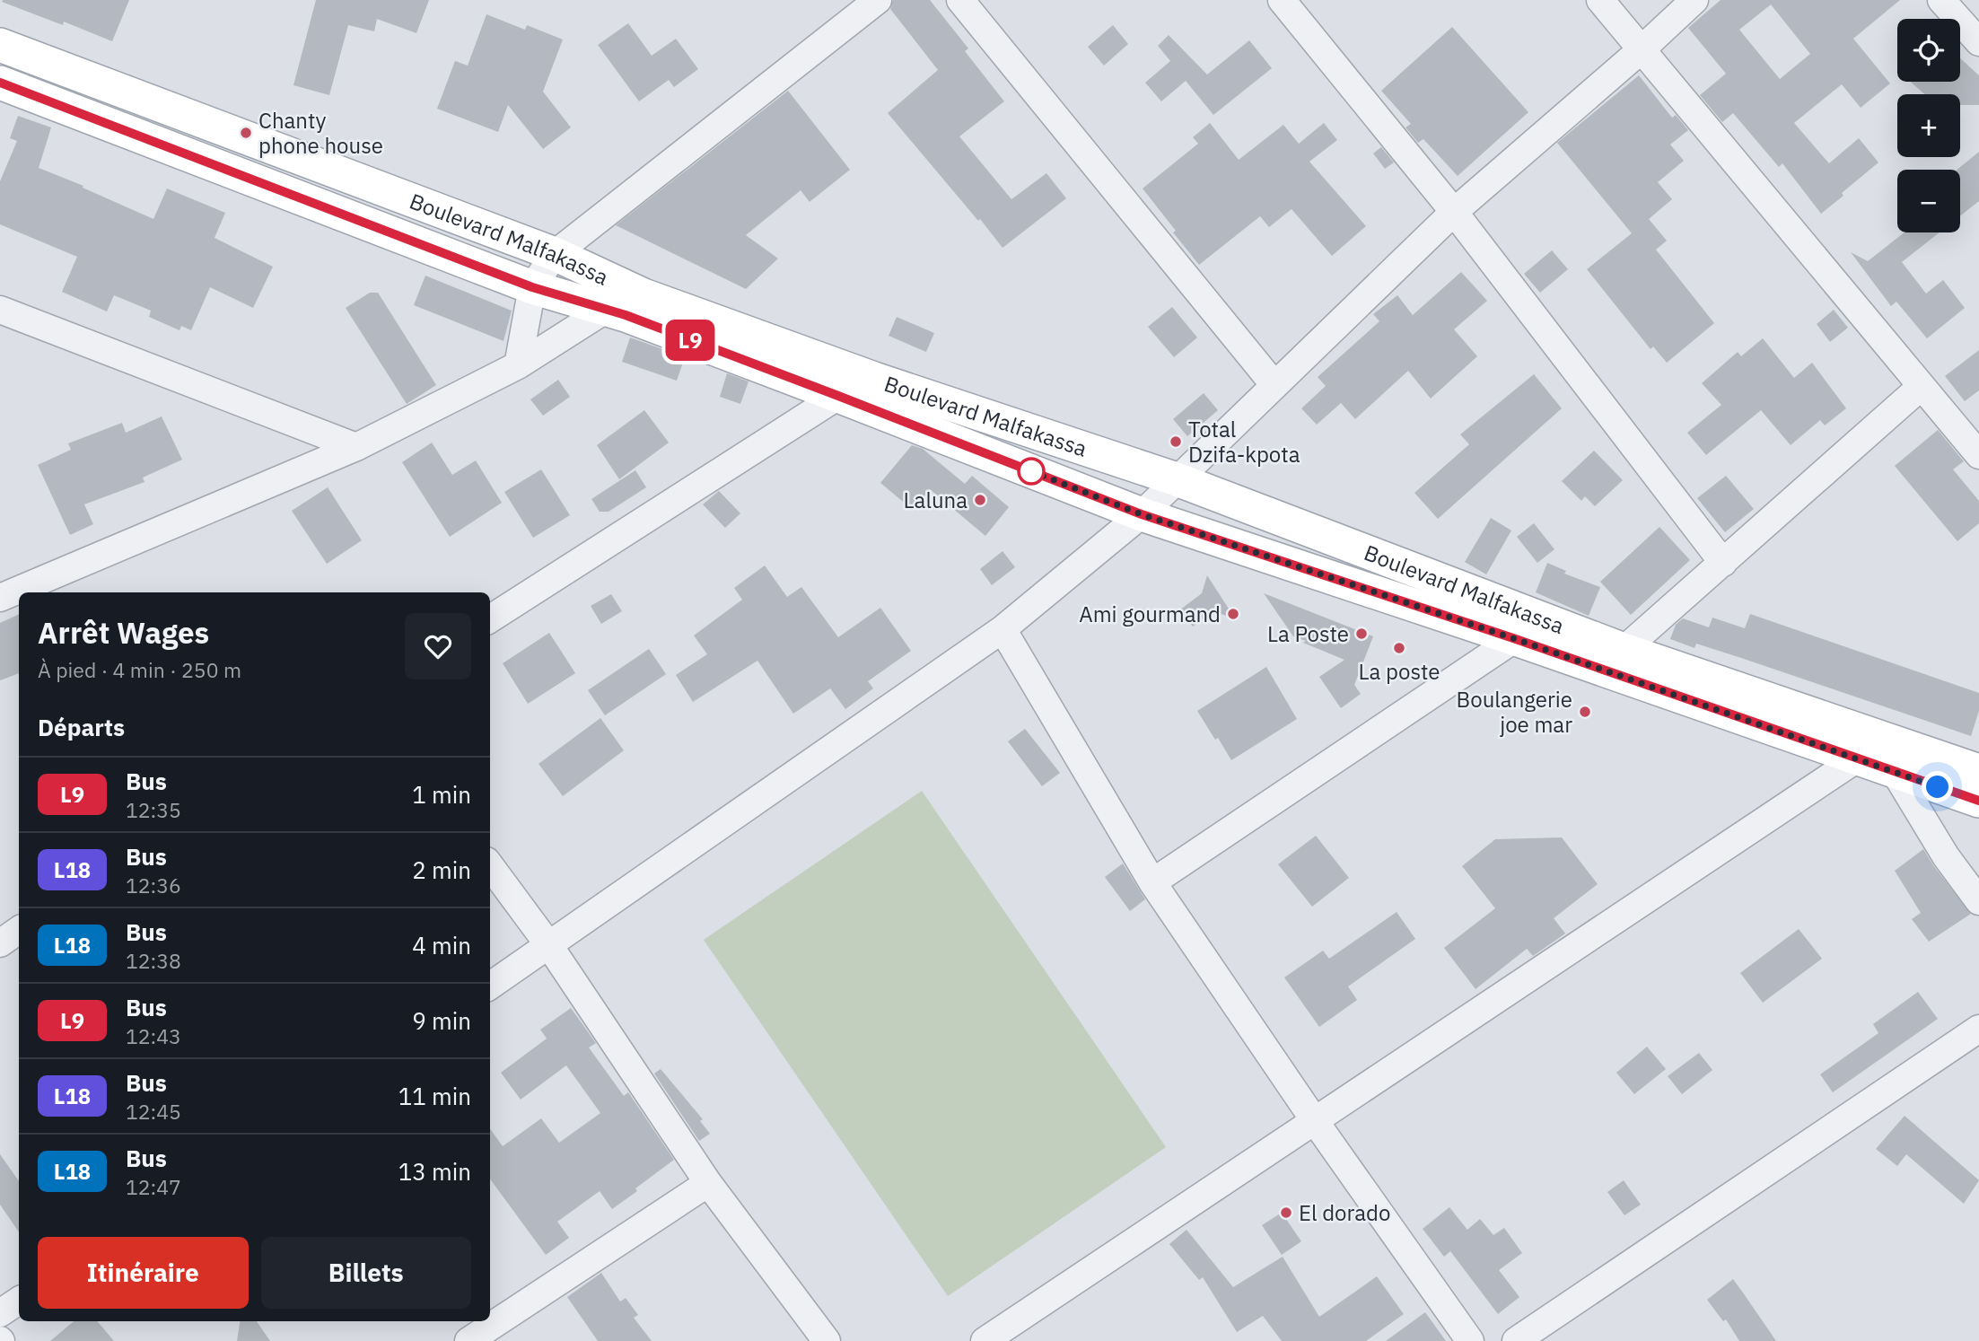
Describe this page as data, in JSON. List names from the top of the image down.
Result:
{
  "streets": {
    "main road": ["Boulevard Malfakassa"]
  },
  "places": [
    "Chanty phone house",
    "Total Dzifa-kpota",
    "Laluna",
    "Ami gourmand",
    "La Poste",
    "La poste",
    "Boulangerie joe mar",
    "El dorado"
  ],
  "lines": ["bus line L9"],
  "page": {
    "on_map": "L9",
    "map_buttons": ["+", "−"],
    "heading": [
      ["Arrêt Wages", "À pied · 4 min · 250 m"],
      "Départs"
    ],
    "list": [
      {
        "mark": "L9",
        "name": "Bus",
        "note": "12:35",
        "value": "1 min"
      },
      {
        "mark": "L18",
        "name": "Bus",
        "note": "12:36",
        "value": "2 min"
      },
      {
        "mark": "L18",
        "name": "Bus",
        "note": "12:38",
        "value": "4 min"
      },
      {
        "mark": "L9",
        "name": "Bus",
        "note": "12:43",
        "value": "9 min"
      },
      {
        "mark": "L18",
        "name": "Bus",
        "note": "12:45",
        "value": "11 min"
      },
      {
        "mark": "L18",
        "name": "Bus",
        "note": "12:47",
        "value": "13 min"
      }
    ],
    "buttons": ["Itinéraire", "Billets"]
  }
}
